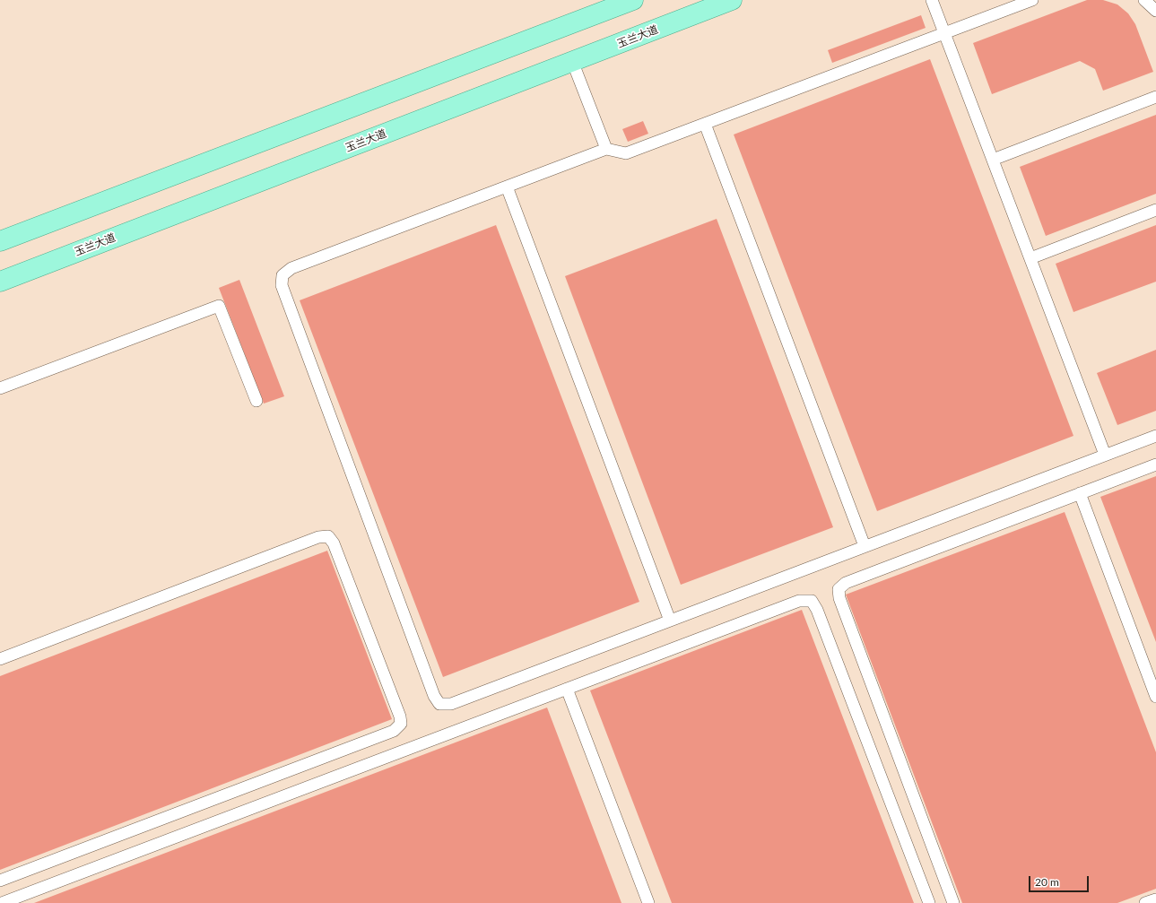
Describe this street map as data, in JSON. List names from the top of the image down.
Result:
{
  "streets": {
    "main road": ["玉兰大道"]
  },
  "scale_bar": "20 m"
}
